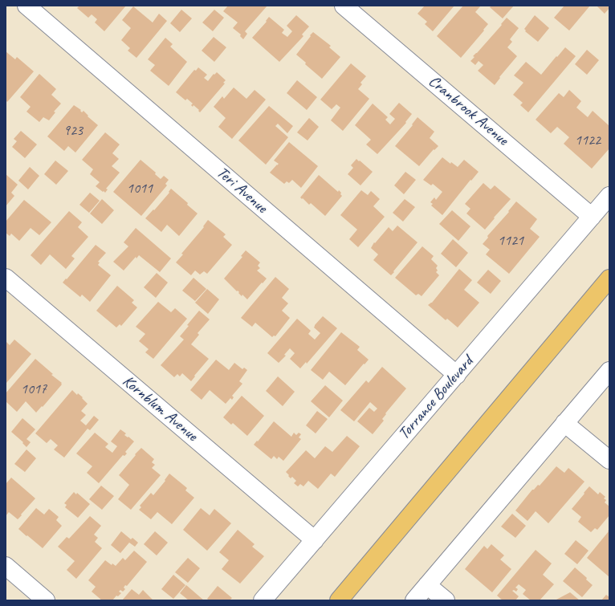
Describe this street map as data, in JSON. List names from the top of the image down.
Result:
{
  "streets": {
    "street": [
      "Cranbrook Avenue",
      "Teri Avenue",
      "Torrance Boulevard",
      "Kornblum Avenue"
    ]
  },
  "crossings": [
    ["Cranbrook Avenue", "Torrance Boulevard"],
    ["Teri Avenue", "Torrance Boulevard"],
    ["Torrance Boulevard", "Kornblum Avenue"]
  ],
  "house_numbers": [
    "923",
    "1122",
    "1011",
    "1121",
    "1017"
  ]
}
